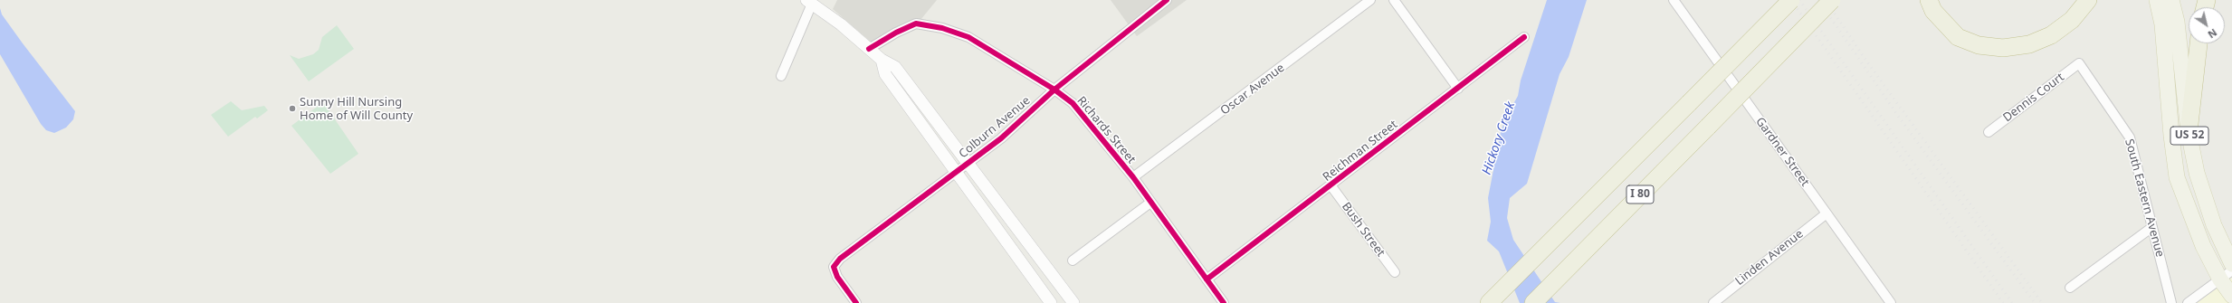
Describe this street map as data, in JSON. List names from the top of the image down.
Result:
{
  "streets": {
    "highway": ["I 80"],
    "main road": ["US 52"],
    "street": [
      "Oscar Avenue",
      "Dennis Court",
      "Colburn Avenue",
      "Richards Street",
      "Reichman Street",
      "Gardner Street",
      "South Eastern Avenue",
      "Bush Street",
      "Linden Avenue"
    ]
  },
  "crossings": [
    ["Oscar Avenue", "Richards Street"],
    ["Dennis Court", "South Eastern Avenue"],
    ["Colburn Avenue", "Richards Street"],
    ["Richards Street", "Reichman Street"],
    ["Reichman Street", "Bush Street"],
    ["Gardner Street", "Linden Avenue"]
  ],
  "water": ["Hickory Creek"],
  "places": ["Sunny Hill Nursing Home of Will County"],
  "north": "bottom right"
}
